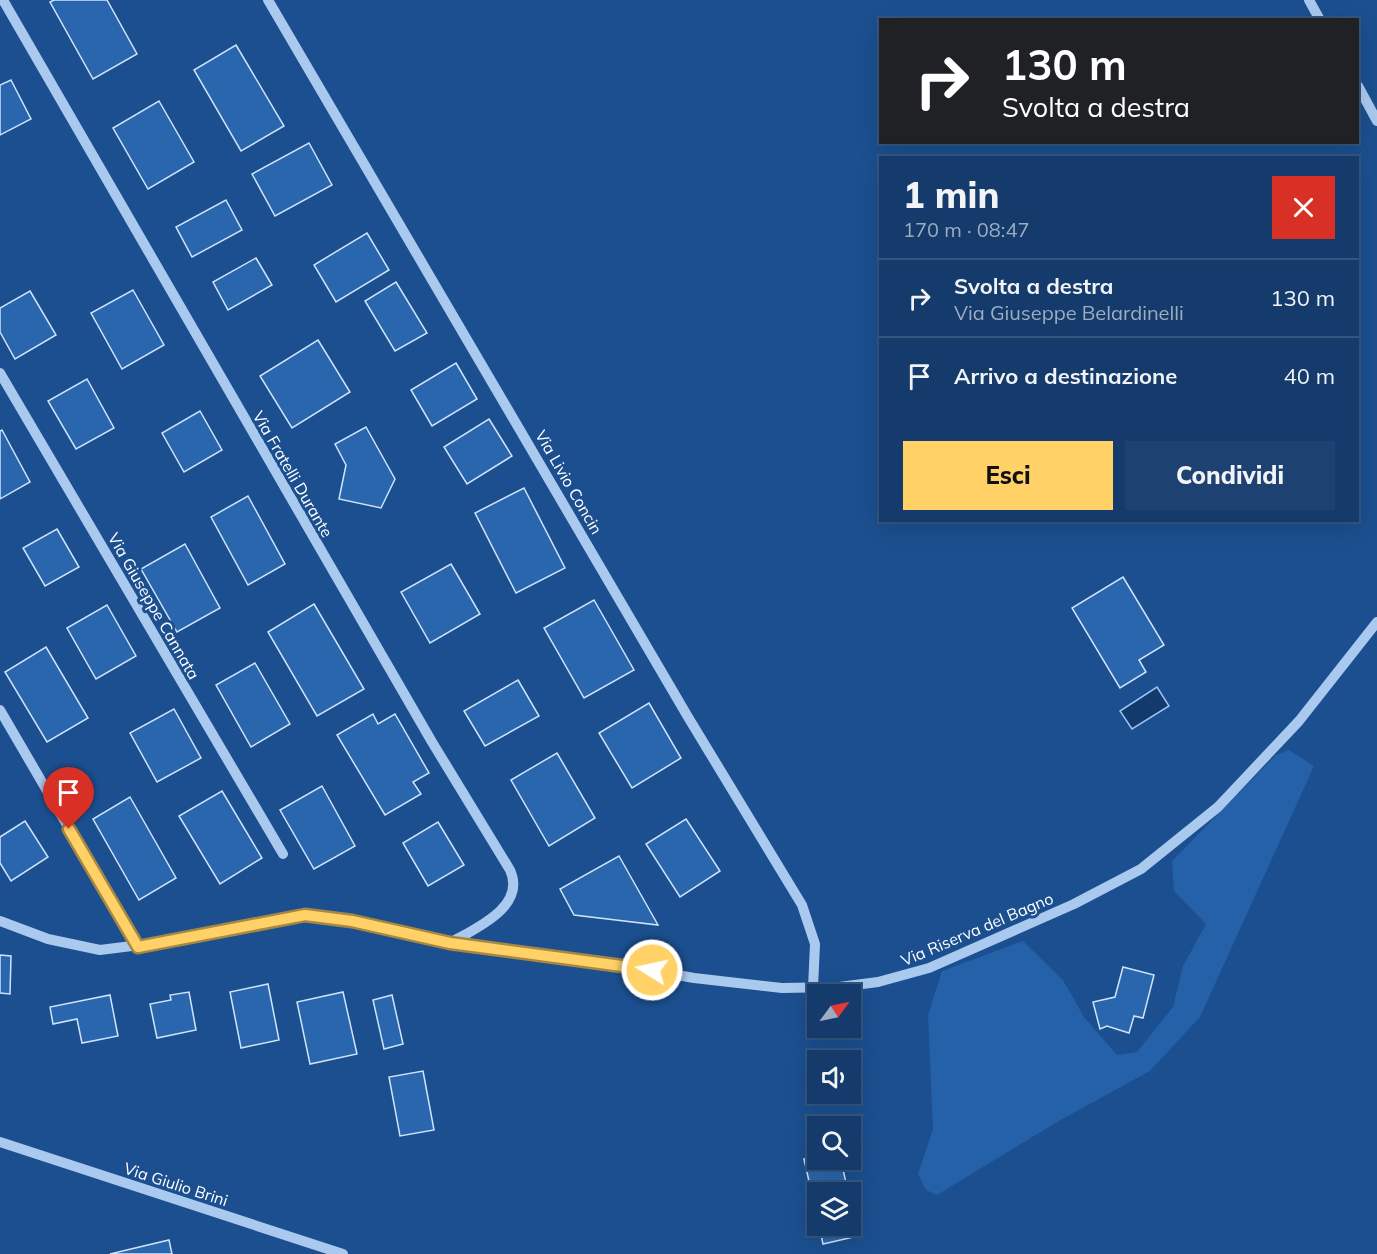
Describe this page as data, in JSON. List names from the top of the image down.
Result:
{
  "streets": {
    "street": [
      "Via Fratelli Durante",
      "Via Livio Concin",
      "Via Giuseppe Cannata",
      "Via Riserva del Bagno",
      "Via Giulio Brini"
    ]
  },
  "crossings": [
    ["Via Fratelli Durante", "Via Riserva del Bagno"]
  ],
  "north": "top right",
  "page": {
    "turn": ["130 m", "Svolta a destra"],
    "heading": ["1 min", "170 m · 08:47"],
    "list": [
      {
        "name": "Svolta a destra",
        "note": "Via Giuseppe Belardinelli",
        "value": "130 m"
      },
      {
        "name": "Arrivo a destinazione",
        "value": "40 m"
      }
    ],
    "buttons": ["Esci", "Condividi"]
  }
}
